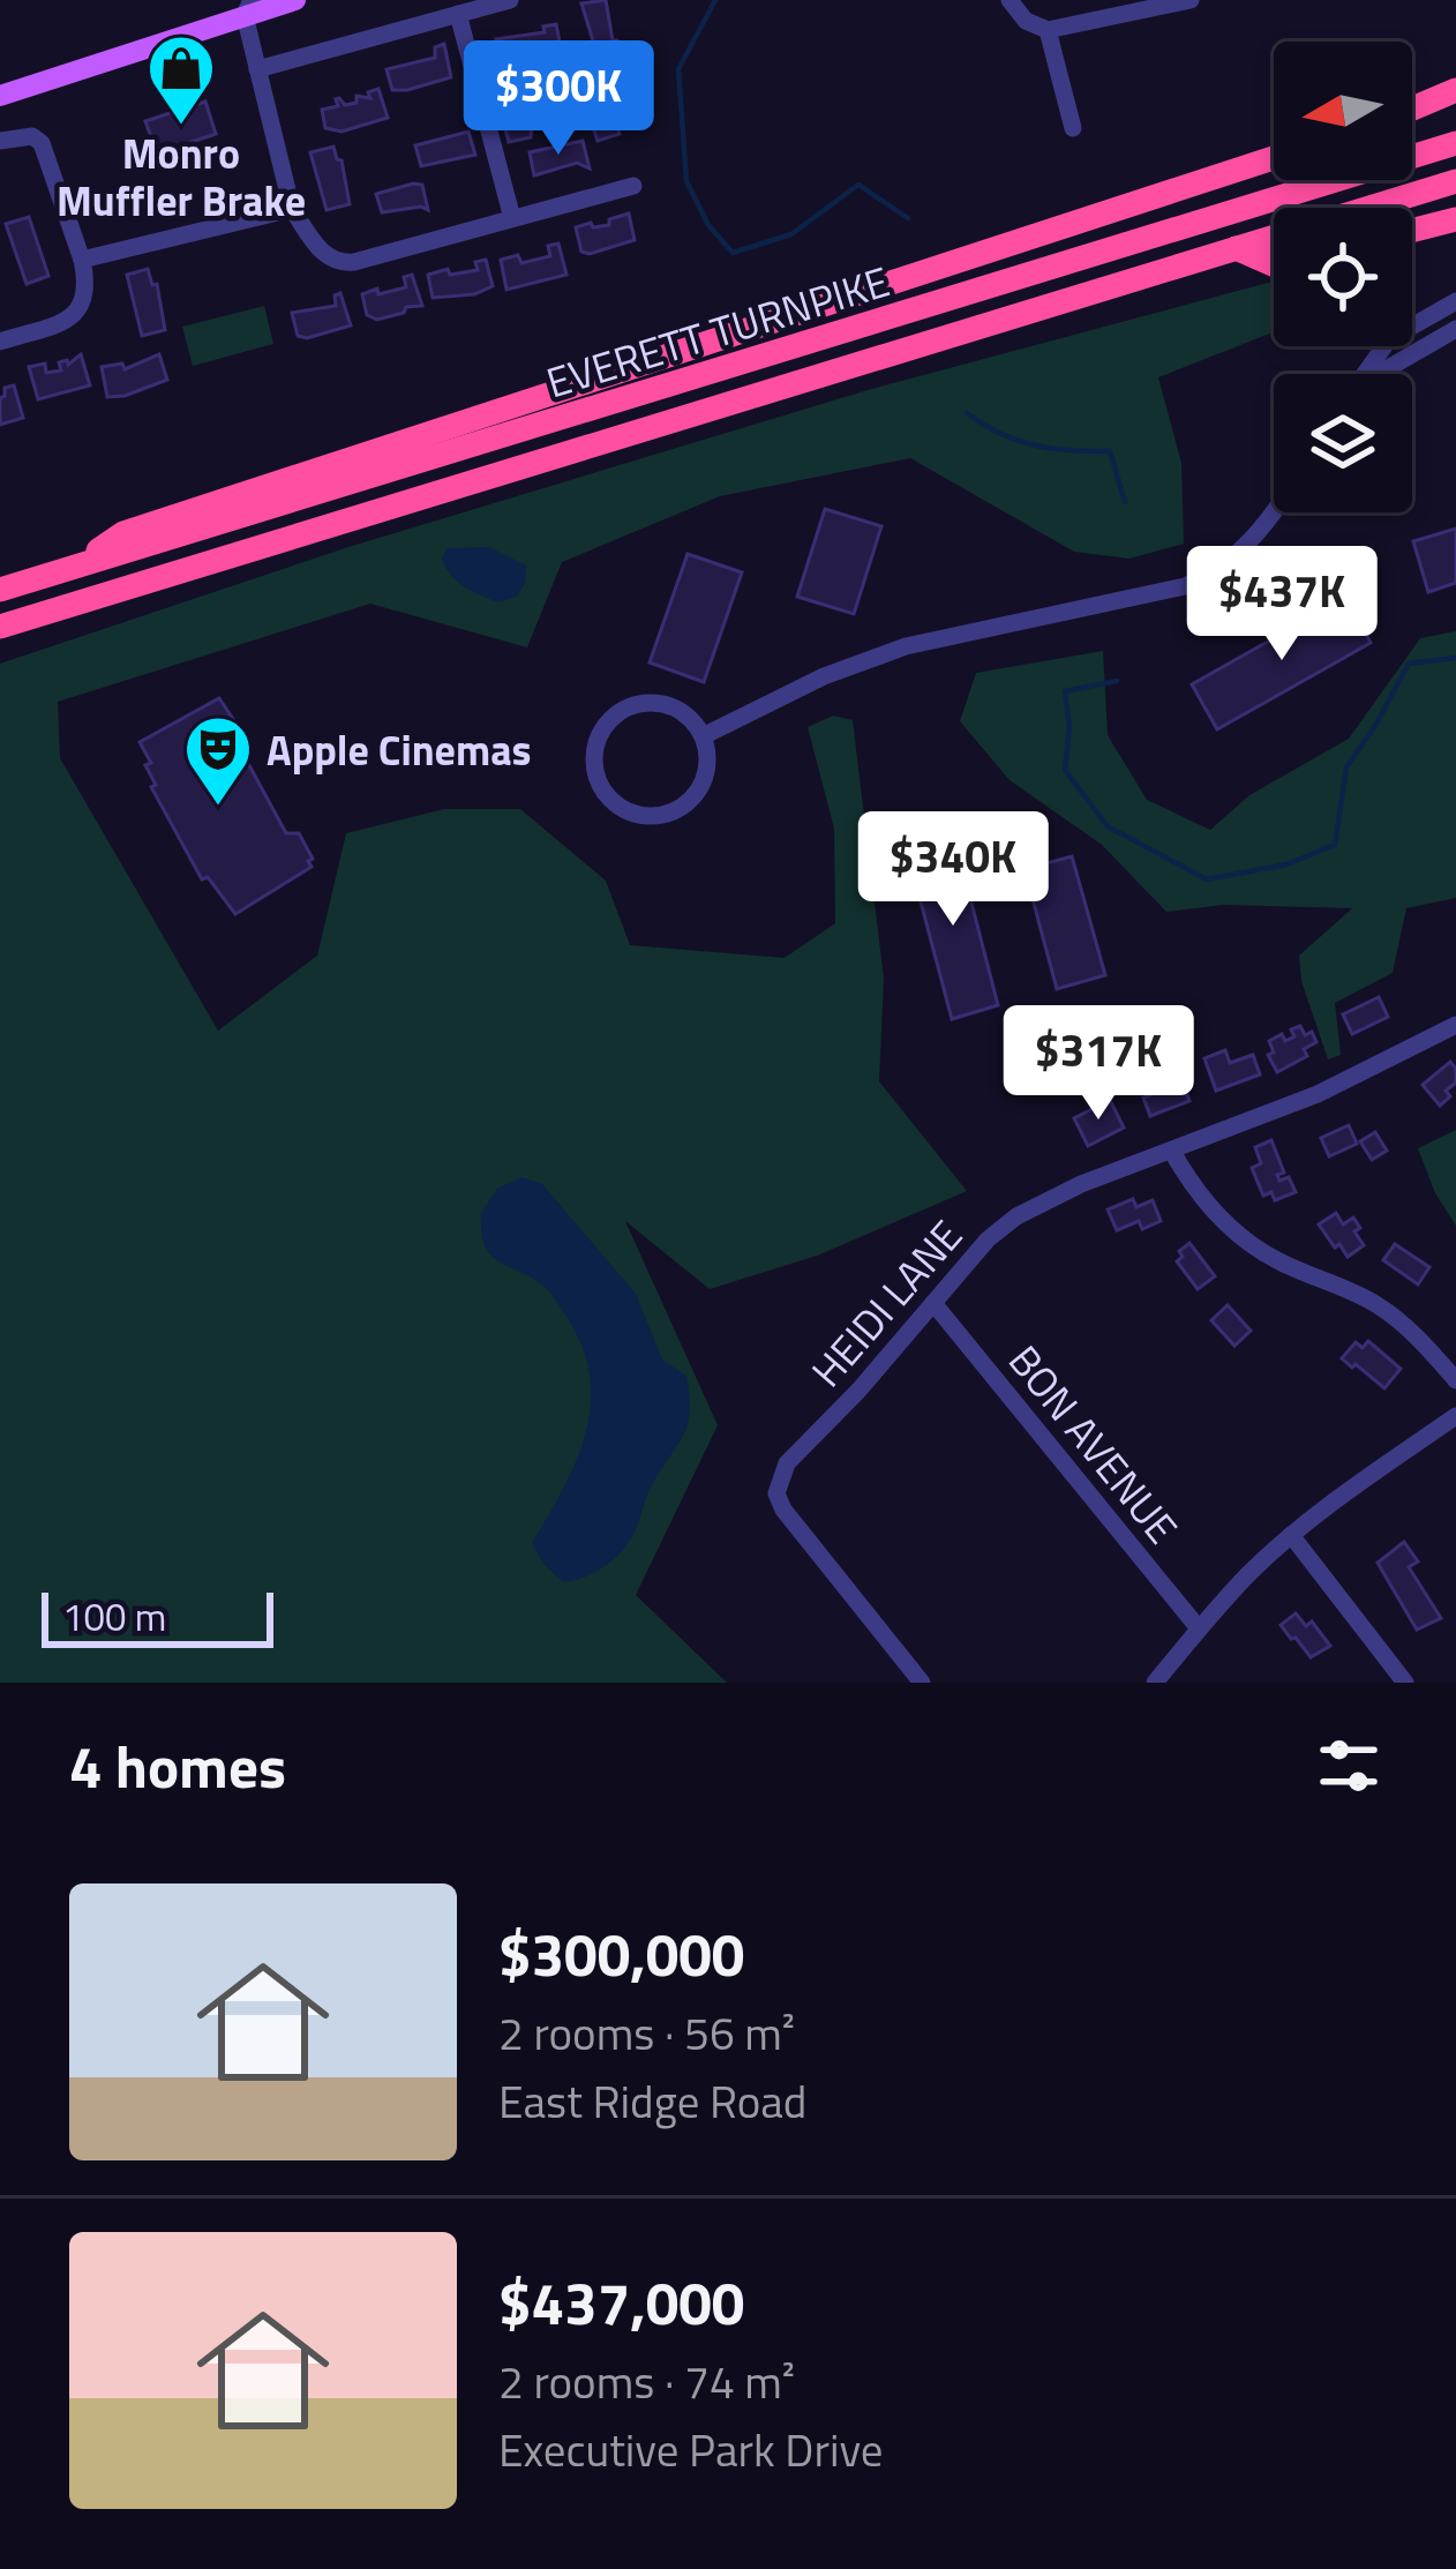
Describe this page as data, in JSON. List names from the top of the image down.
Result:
{
  "streets": {
    "highway": ["EVERETT TURNPIKE"],
    "street": ["HEIDI LANE", "BON AVENUE"]
  },
  "crossings": [
    ["HEIDI LANE", "BON AVENUE"]
  ],
  "places": {
    "shop": ["Monro Muffler Brake"],
    "theatre": ["Apple Cinemas"]
  },
  "scale_bar": "100 m",
  "north": "left",
  "page": {
    "price": [
      "$300K",
      "$437K",
      "$340K",
      "$317K"
    ],
    "scale": "100 m",
    "heading": "4 homes",
    "list": [
      {
        "name": "$300,000",
        "note": "2 rooms · 56 m² · East Ridge Road"
      },
      {
        "name": "$437,000",
        "note": "2 rooms · 74 m² · Executive Park Drive"
      }
    ]
  }
}
